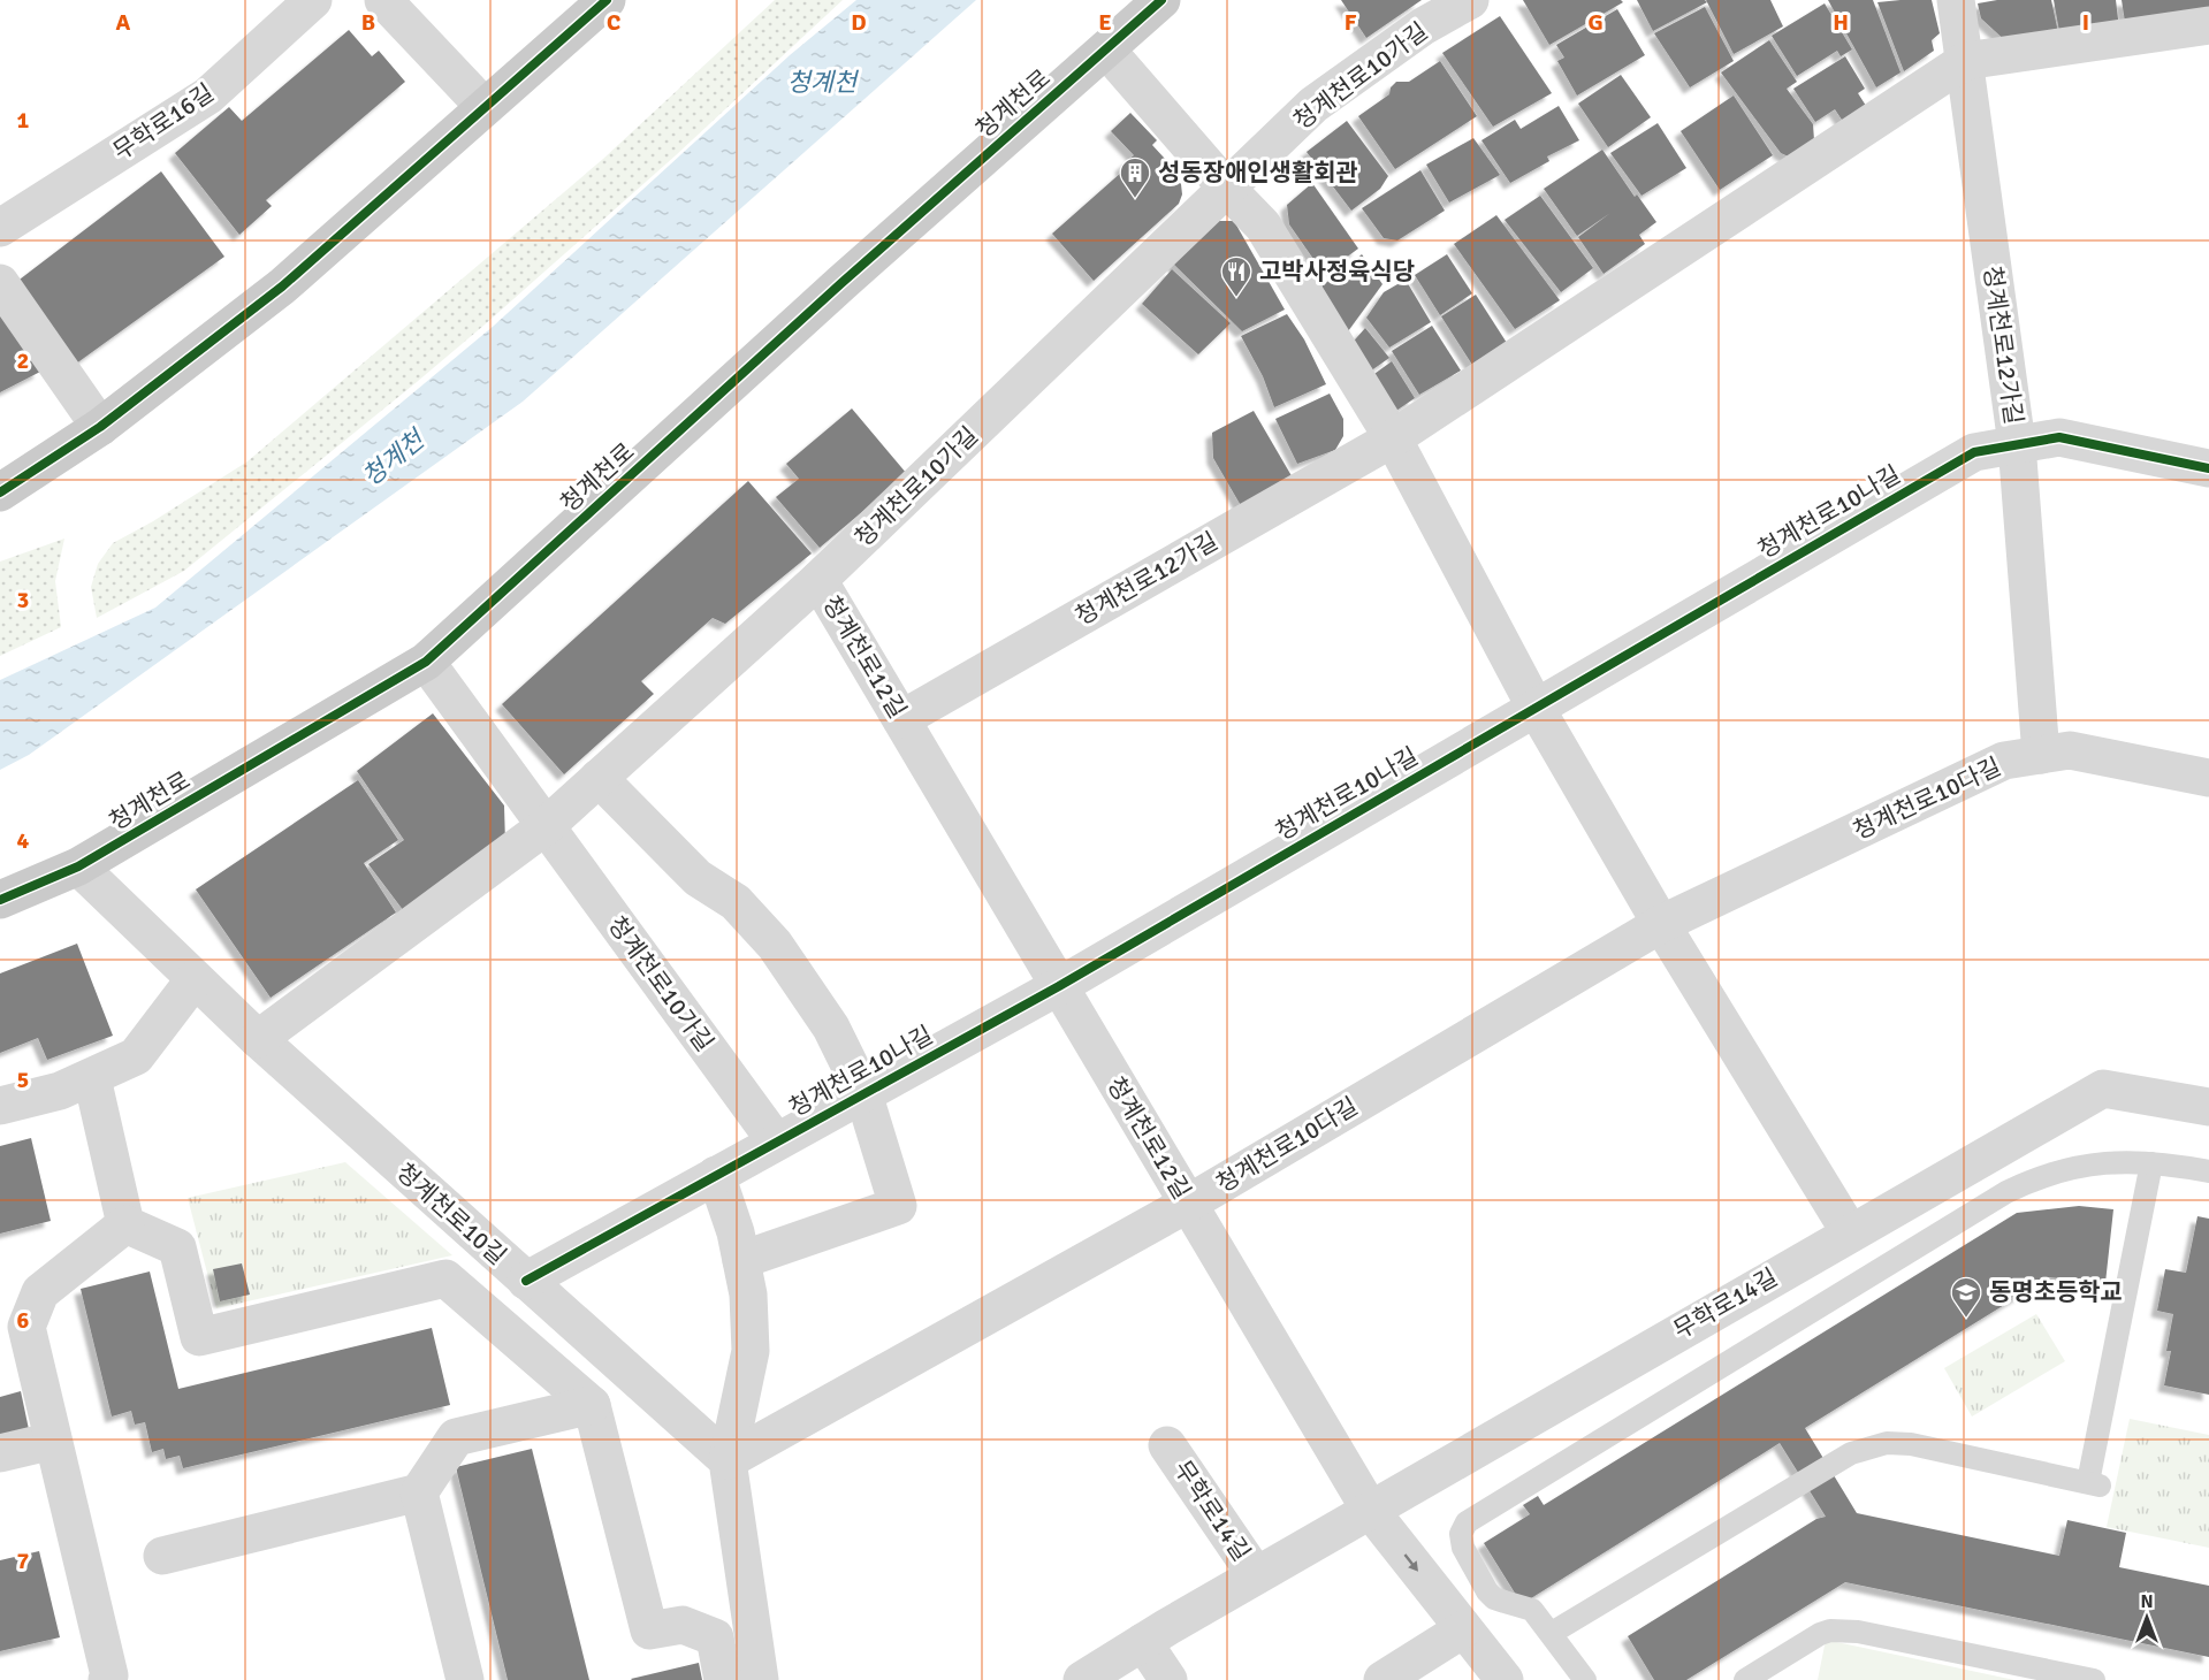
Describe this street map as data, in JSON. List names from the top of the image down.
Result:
{
  "streets": {
    "main road": ["청계천로"],
    "street": [
      "청계천로10가길",
      "무학로16길",
      "청계천로12가길",
      "청계천로10나길",
      "청계천로12길",
      "청계천로10다길",
      "청계천로10길",
      "무학로14길"
    ]
  },
  "crossings": [
    ["청계천로10가길", "청계천로10나길"],
    ["청계천로10가길", "청계천로12길"],
    ["청계천로10가길", "청계천로10길"],
    ["청계천로", "청계천로10길"],
    ["청계천로12가길", "청계천로10나길"],
    ["청계천로12가길", "청계천로12길"],
    ["청계천로12가길", "청계천로10다길"],
    ["청계천로10나길", "청계천로12길"],
    ["청계천로10나길", "청계천로10길"],
    ["청계천로12길", "청계천로10다길"],
    ["청계천로12길", "무학로14길"],
    ["청계천로10다길", "청계천로10길"]
  ],
  "water": ["청계천"],
  "places": {
    "building": ["성동장애인생활회관"],
    "restaurant": ["고박사정육식당"],
    "school or university": ["동명초등학교"]
  },
  "north": "top",
  "grid": {
    "columns": [
      "A",
      "B",
      "C",
      "D",
      "E",
      "F",
      "G",
      "H",
      "I"
    ],
    "rows": [
      "1",
      "2",
      "3",
      "4",
      "5",
      "6",
      "7"
    ]
  }
}
